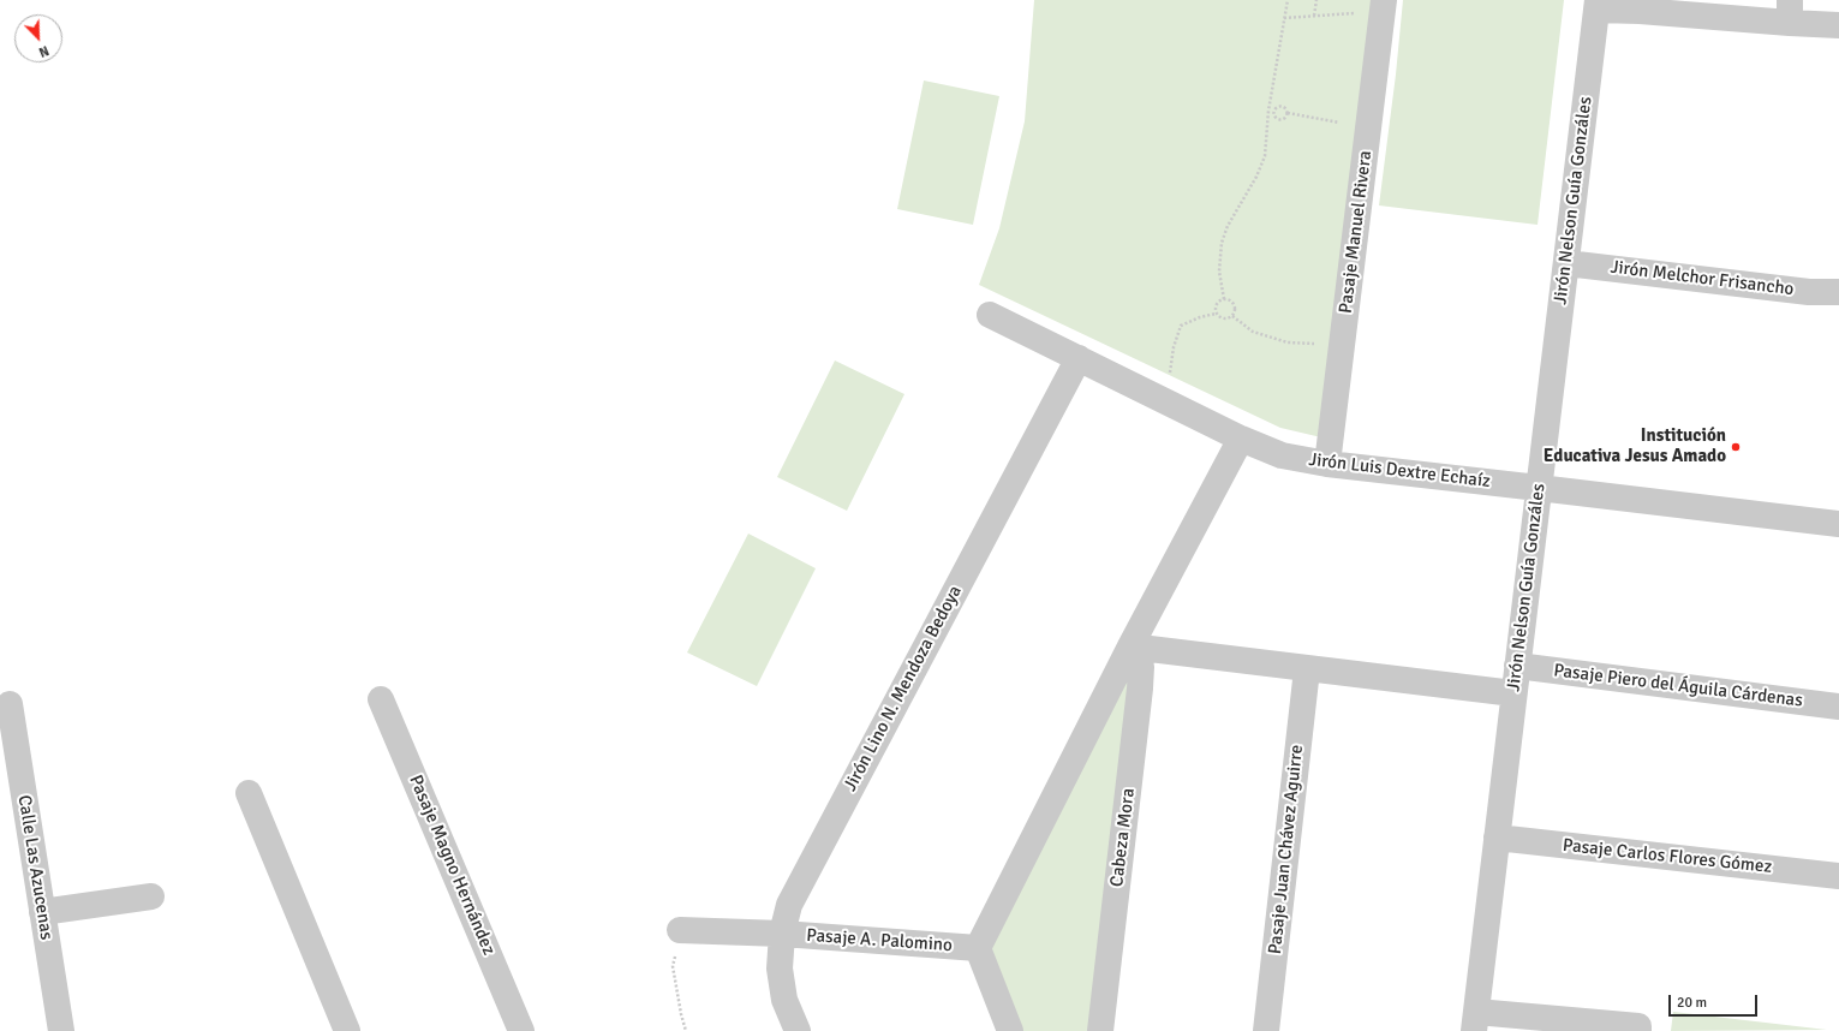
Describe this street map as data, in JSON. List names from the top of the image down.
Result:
{
  "streets": {
    "street": [
      "Jirón Nelson Guía Gonzáles",
      "Pasaje Manuel Rivera",
      "Jirón Melchor Frisancho",
      "Jirón Luis Dextre Echaíz",
      "Pasaje Piero del Águila Cárdenas",
      "Jirón Lino N. Mendoza Bedoya",
      "Cabeza Mora",
      "Pasaje Juan Chávez Aguirre",
      "Pasaje Carlos Flores Gómez",
      "Pasaje Magno Hernández",
      "Calle Las Azucenas",
      "Pasaje A. Palomino"
    ]
  },
  "crossings": [
    ["Jirón Nelson Guía Gonzáles", "Jirón Melchor Frisancho"],
    ["Jirón Nelson Guía Gonzáles", "Jirón Luis Dextre Echaíz"],
    ["Jirón Nelson Guía Gonzáles", "Pasaje Piero del Águila Cárdenas"],
    ["Jirón Nelson Guía Gonzáles", "Pasaje Carlos Flores Gómez"],
    ["Pasaje Manuel Rivera", "Jirón Luis Dextre Echaíz"],
    ["Jirón Luis Dextre Echaíz", "Jirón Lino N. Mendoza Bedoya"],
    ["Jirón Lino N. Mendoza Bedoya", "Pasaje A. Palomino"]
  ],
  "places": ["Institución Educativa Jesus Amado"],
  "scale_bar": "20 m",
  "north": "bottom right"
}
